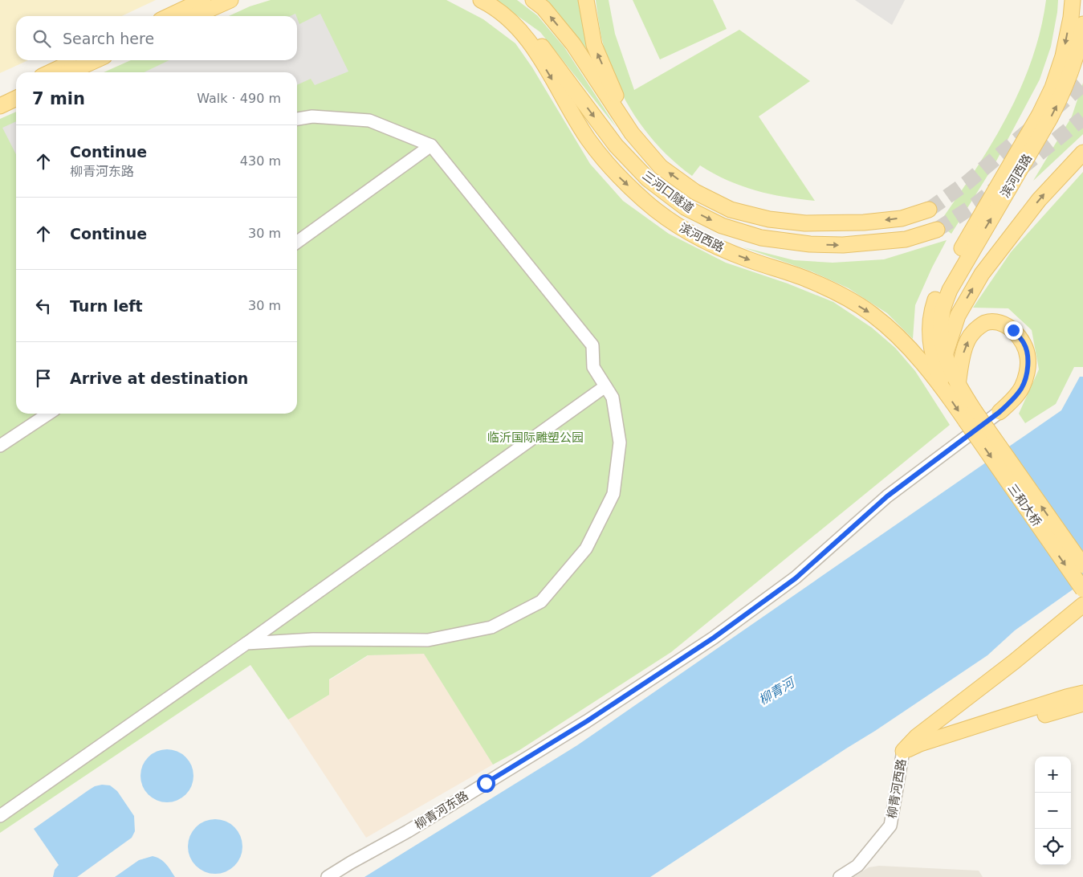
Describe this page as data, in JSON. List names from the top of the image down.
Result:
{
  "streets": {
    "main road": ["滨河西路", "三河口隧道", "三和大桥"],
    "street": ["柳青河西路", "柳青河东路"]
  },
  "crossings": [
    ["滨河西路", "三河口隧道"],
    ["滨河西路", "三和大桥"]
  ],
  "water": ["柳青河"],
  "parks": ["临沂国际雕塑公园"],
  "page": {
    "search": "Search here",
    "heading": ["7 min", "Walk · 490 m"],
    "list": [
      ["Continue", "柳青河东路", "430 m"],
      ["Continue", "30 m"],
      ["Turn left", "30 m"],
      "Arrive at destination"
    ],
    "map_buttons": ["+", "−"]
  }
}
